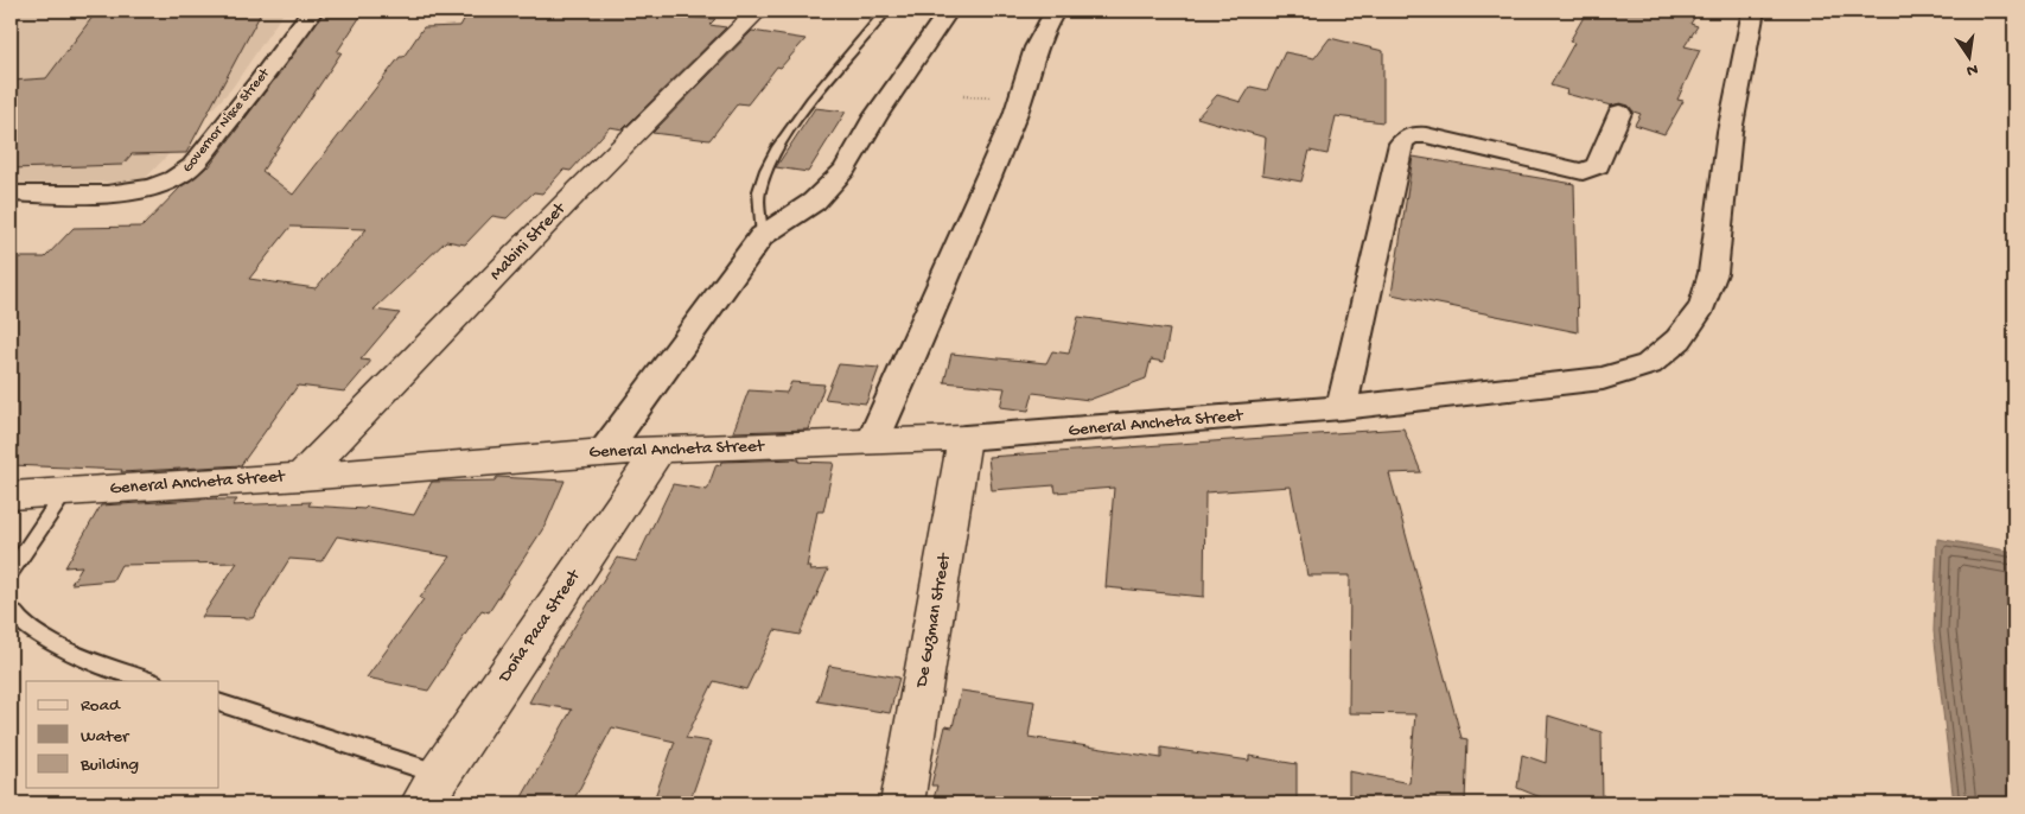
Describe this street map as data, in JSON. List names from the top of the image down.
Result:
{
  "streets": {
    "street": [
      "Governor Nisce Street",
      "Mabini Street",
      "General Ancheta Street",
      "De Guzman Street",
      "Doña Paca Street"
    ]
  },
  "crossings": [
    ["Mabini Street", "General Ancheta Street"],
    ["General Ancheta Street", "De Guzman Street"],
    ["General Ancheta Street", "Doña Paca Street"]
  ],
  "legend": ["Road", "Water", "Building"],
  "north": "bottom"
}
